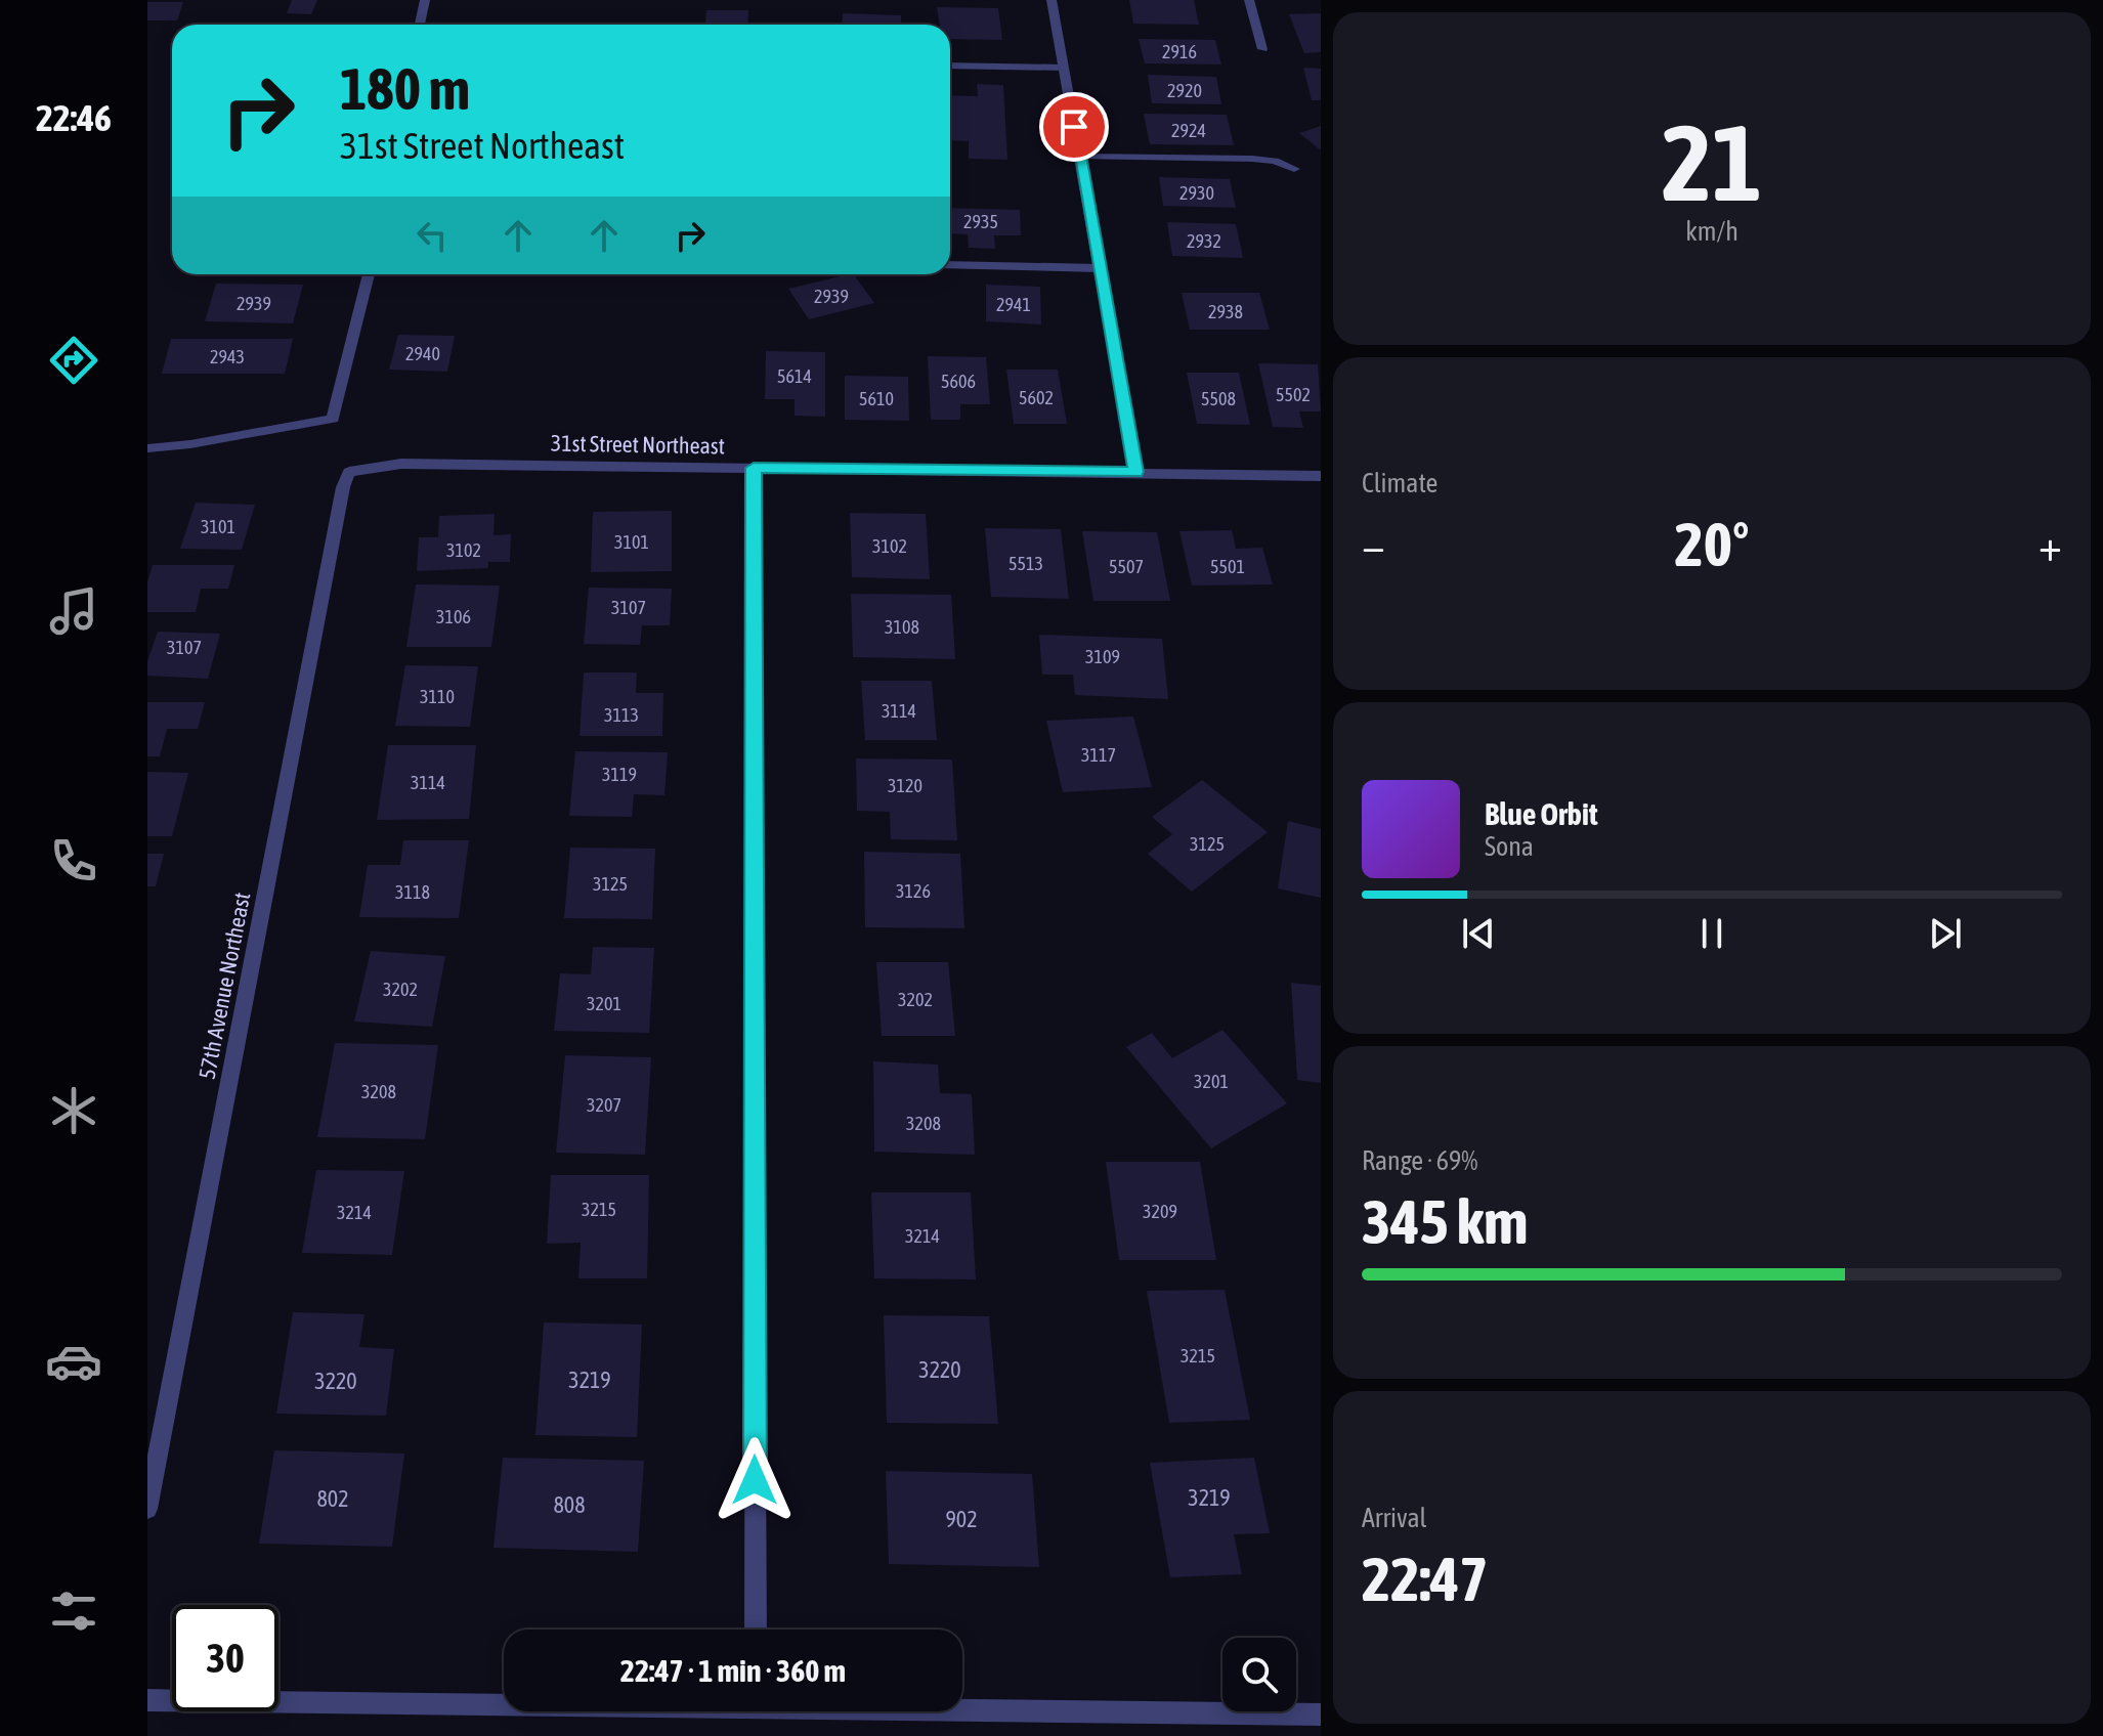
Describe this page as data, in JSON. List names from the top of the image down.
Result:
{
  "streets": {
    "street": ["31st Street Northeast", "57th Avenue Northeast"]
  },
  "crossings": [
    ["31st Street Northeast", "57th Avenue Northeast"]
  ],
  "house_numbers": [
    "2916",
    "2920",
    "2924",
    "2930",
    "2935",
    "2932",
    "2939",
    "2939",
    "2941",
    "2938",
    "2940",
    "2943",
    "5614",
    "5606",
    "5502",
    "5602",
    "5610",
    "5508",
    "3101",
    "3101",
    "3102",
    "3102",
    "5513",
    "5507",
    "5501",
    "3107",
    "3106",
    "3108",
    "3107",
    "3109",
    "3110",
    "3114",
    "3113",
    "3117",
    "3119",
    "3114",
    "3120",
    "3125",
    "3125",
    "3126",
    "3118",
    "3202",
    "3202",
    "3201",
    "3201",
    "3208",
    "3207",
    "3208",
    "3215",
    "3209",
    "3214",
    "3214",
    "3215",
    "3220",
    "3219",
    "3220",
    "3219",
    "802",
    "808",
    "902"
  ],
  "page": {
    "tabs": "22:46",
    "tile": [
      ["21", "km/h"],
      "Climate",
      ["Range · 69%", "345 km"],
      ["Arrival", "22:47"]
    ],
    "turn": ["180 m", "31st Street Northeast"],
    "heat": ["−", "20°", "+"],
    "song": ["Blue Orbit", "Sona"],
    "limit": "30",
    "trip": "22:47 · 1 min · 360 m"
  }
}
